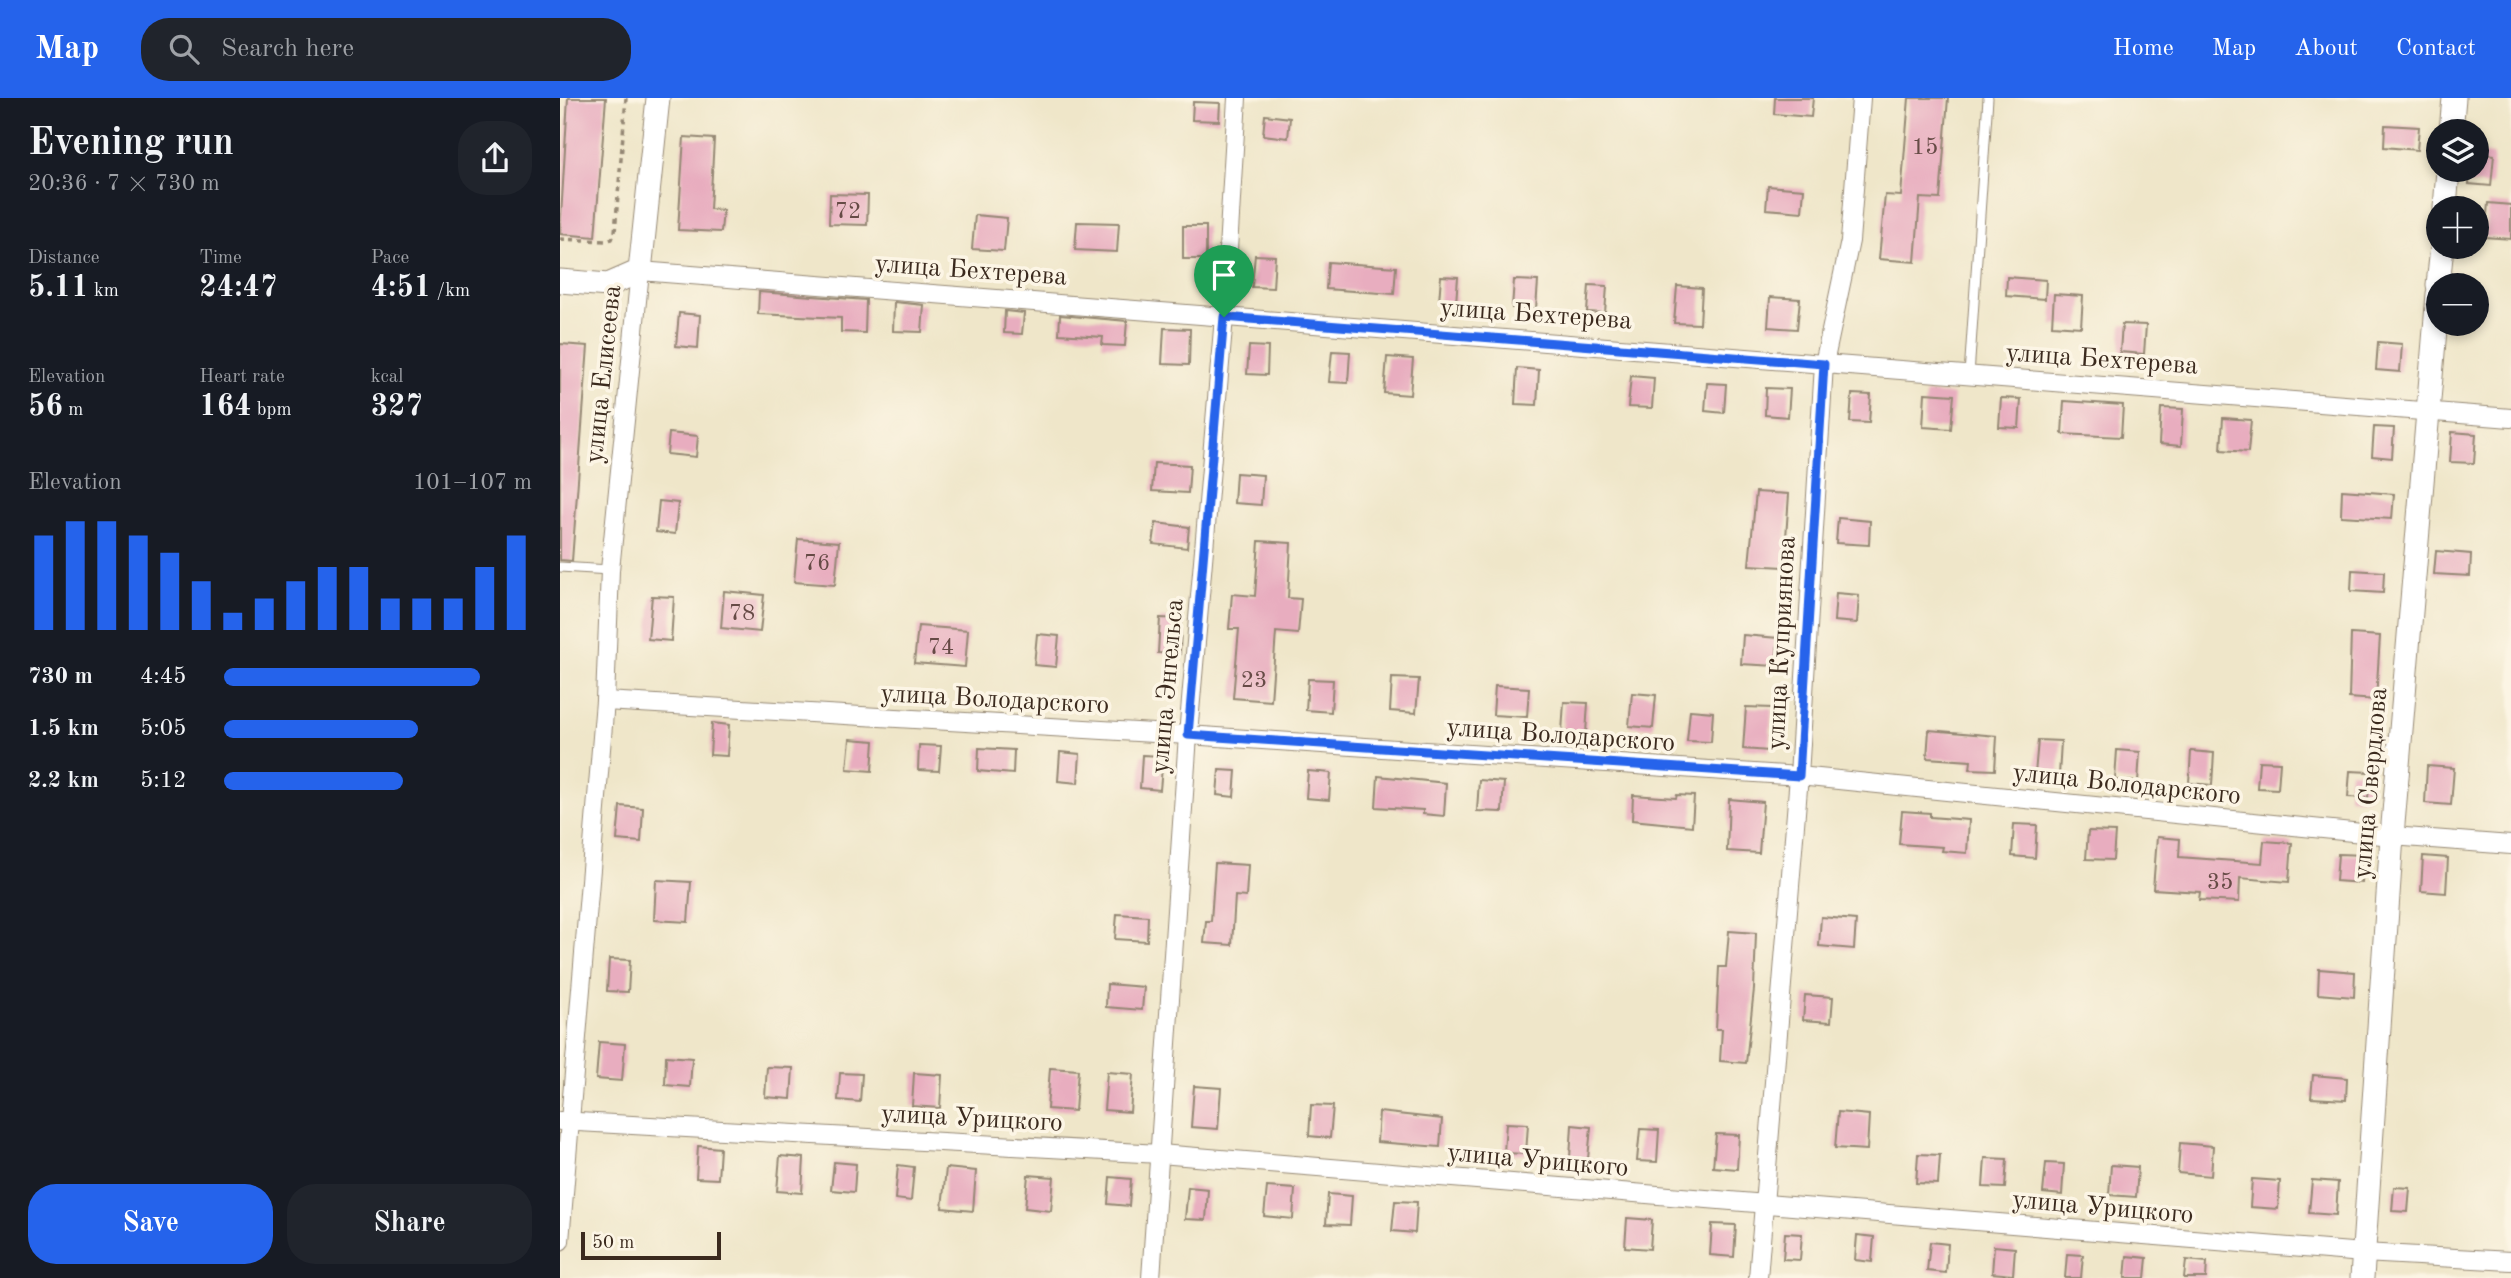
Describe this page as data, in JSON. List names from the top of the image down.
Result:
{
  "streets": {
    "street": [
      "улица Бехтерева",
      "улица Елисеева",
      "улица Куприянова",
      "улица Энгельса",
      "улица Володарского",
      "улица Свердлова",
      "улица Урицкого"
    ]
  },
  "crossings": [
    ["улица Бехтерева", "улица Елисеева"],
    ["улица Бехтерева", "улица Куприянова"],
    ["улица Бехтерева", "улица Энгельса"],
    ["улица Бехтерева", "улица Свердлова"],
    ["улица Елисеева", "улица Володарского"],
    ["улица Елисеева", "улица Урицкого"],
    ["улица Куприянова", "улица Володарского"],
    ["улица Куприянова", "улица Урицкого"],
    ["улица Энгельса", "улица Володарского"],
    ["улица Энгельса", "улица Урицкого"],
    ["улица Володарского", "улица Свердлова"],
    ["улица Свердлова", "улица Урицкого"]
  ],
  "house_numbers": [
    "15",
    "72",
    "76",
    "78",
    "74",
    "23",
    "35"
  ],
  "scale_bar": "50 m",
  "page": {
    "header": "Map",
    "search": "Search here",
    "nav": [
      "Home",
      "Map",
      "About",
      "Contact"
    ],
    "heading": ["Evening run", "20:36 · 7 × 730 m"],
    "map_buttons": ["+", "−"],
    "stats": [
      ["Distance", "5.11 km"],
      ["Time", "24:47"],
      ["Pace", "4:51 /km"],
      ["Elevation", "56 m"],
      ["Heart rate", "164 bpm"],
      ["kcal", "327"]
    ],
    "chart": ["Elevation", "101–107 m"],
    "list": [
      {
        "name": "730 m",
        "note": "4:45"
      },
      {
        "name": "1.5 km",
        "note": "5:05"
      },
      {
        "name": "2.2 km",
        "note": "5:12"
      }
    ],
    "buttons": ["Save", "Share"],
    "scale": "50 m"
  }
}
